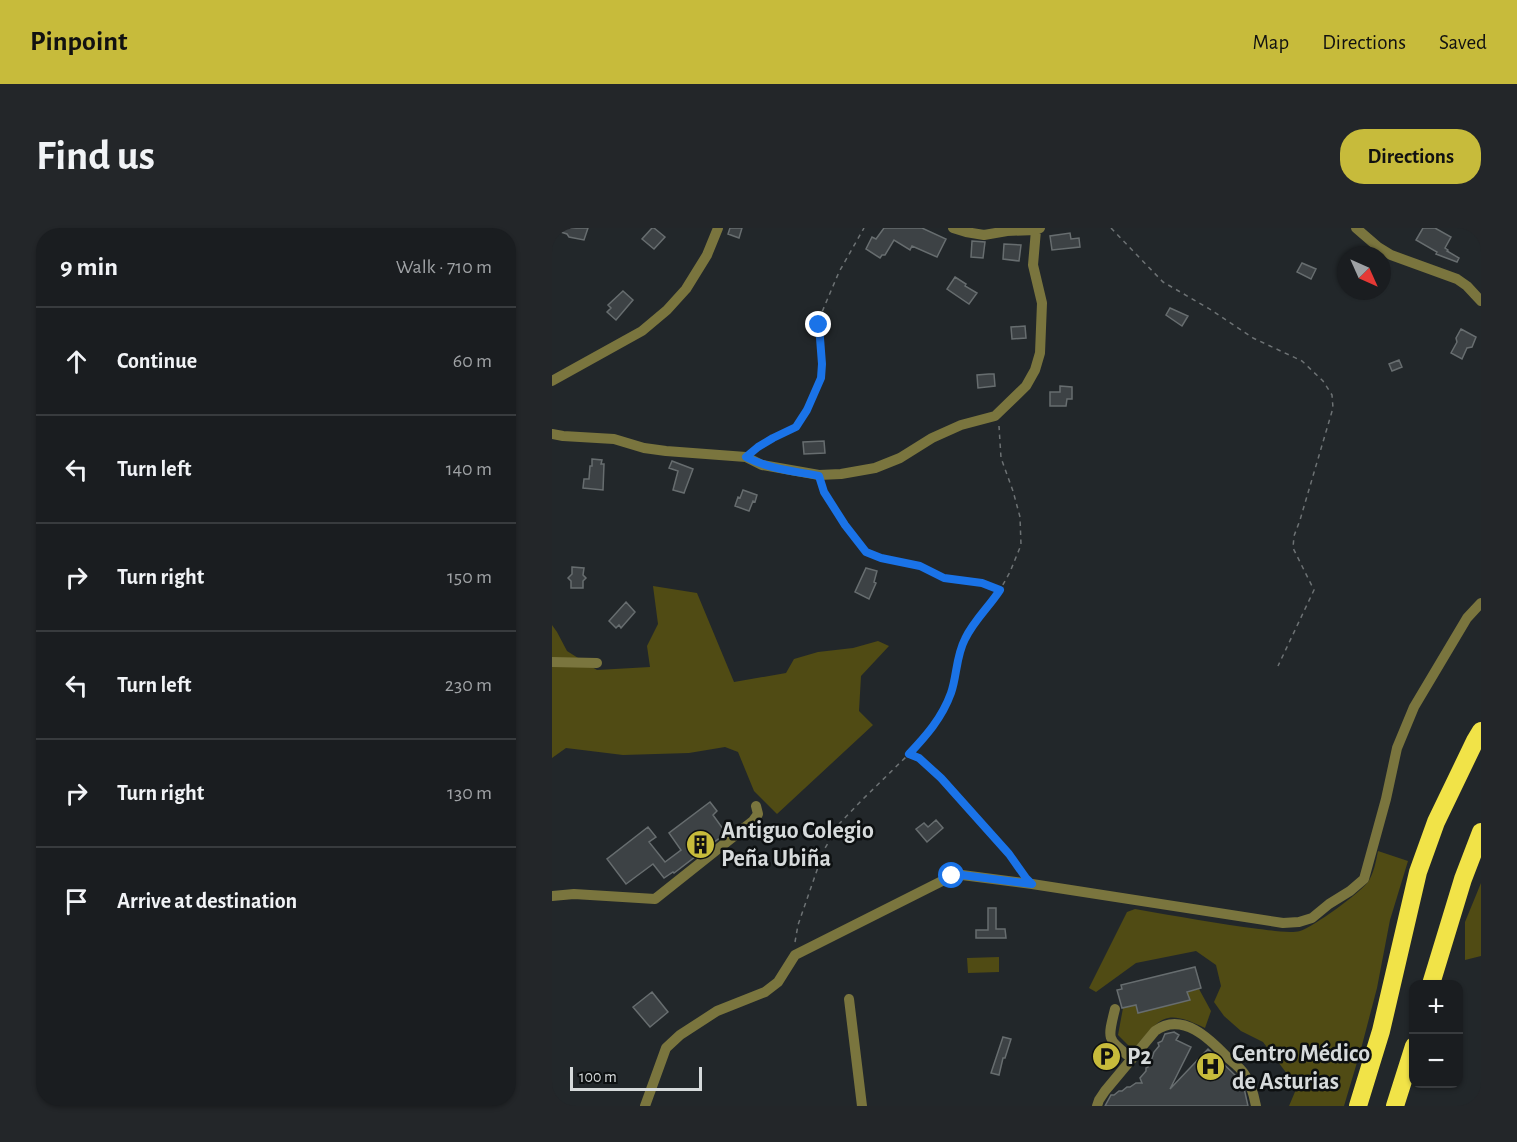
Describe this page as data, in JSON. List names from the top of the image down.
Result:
{
  "places": {
    "building": ["Antiguo Colegio Peña Ubiña"],
    "parking": ["P2"],
    "hospital": ["Centro Médico de Asturias"]
  },
  "scale_bar": "100 m",
  "north": "bottom right",
  "page": {
    "header": "Pinpoint",
    "nav": ["Map", "Directions", "Saved"],
    "buttons": "Directions",
    "title": "Find us",
    "heading": ["9 min", "Walk · 710 m"],
    "list": [
      ["Continue", "60 m"],
      ["Turn left", "140 m"],
      ["Turn right", "150 m"],
      ["Turn left", "230 m"],
      ["Turn right", "130 m"],
      "Arrive at destination"
    ],
    "map_buttons": ["+", "−"],
    "scale": "100 m"
  }
}
